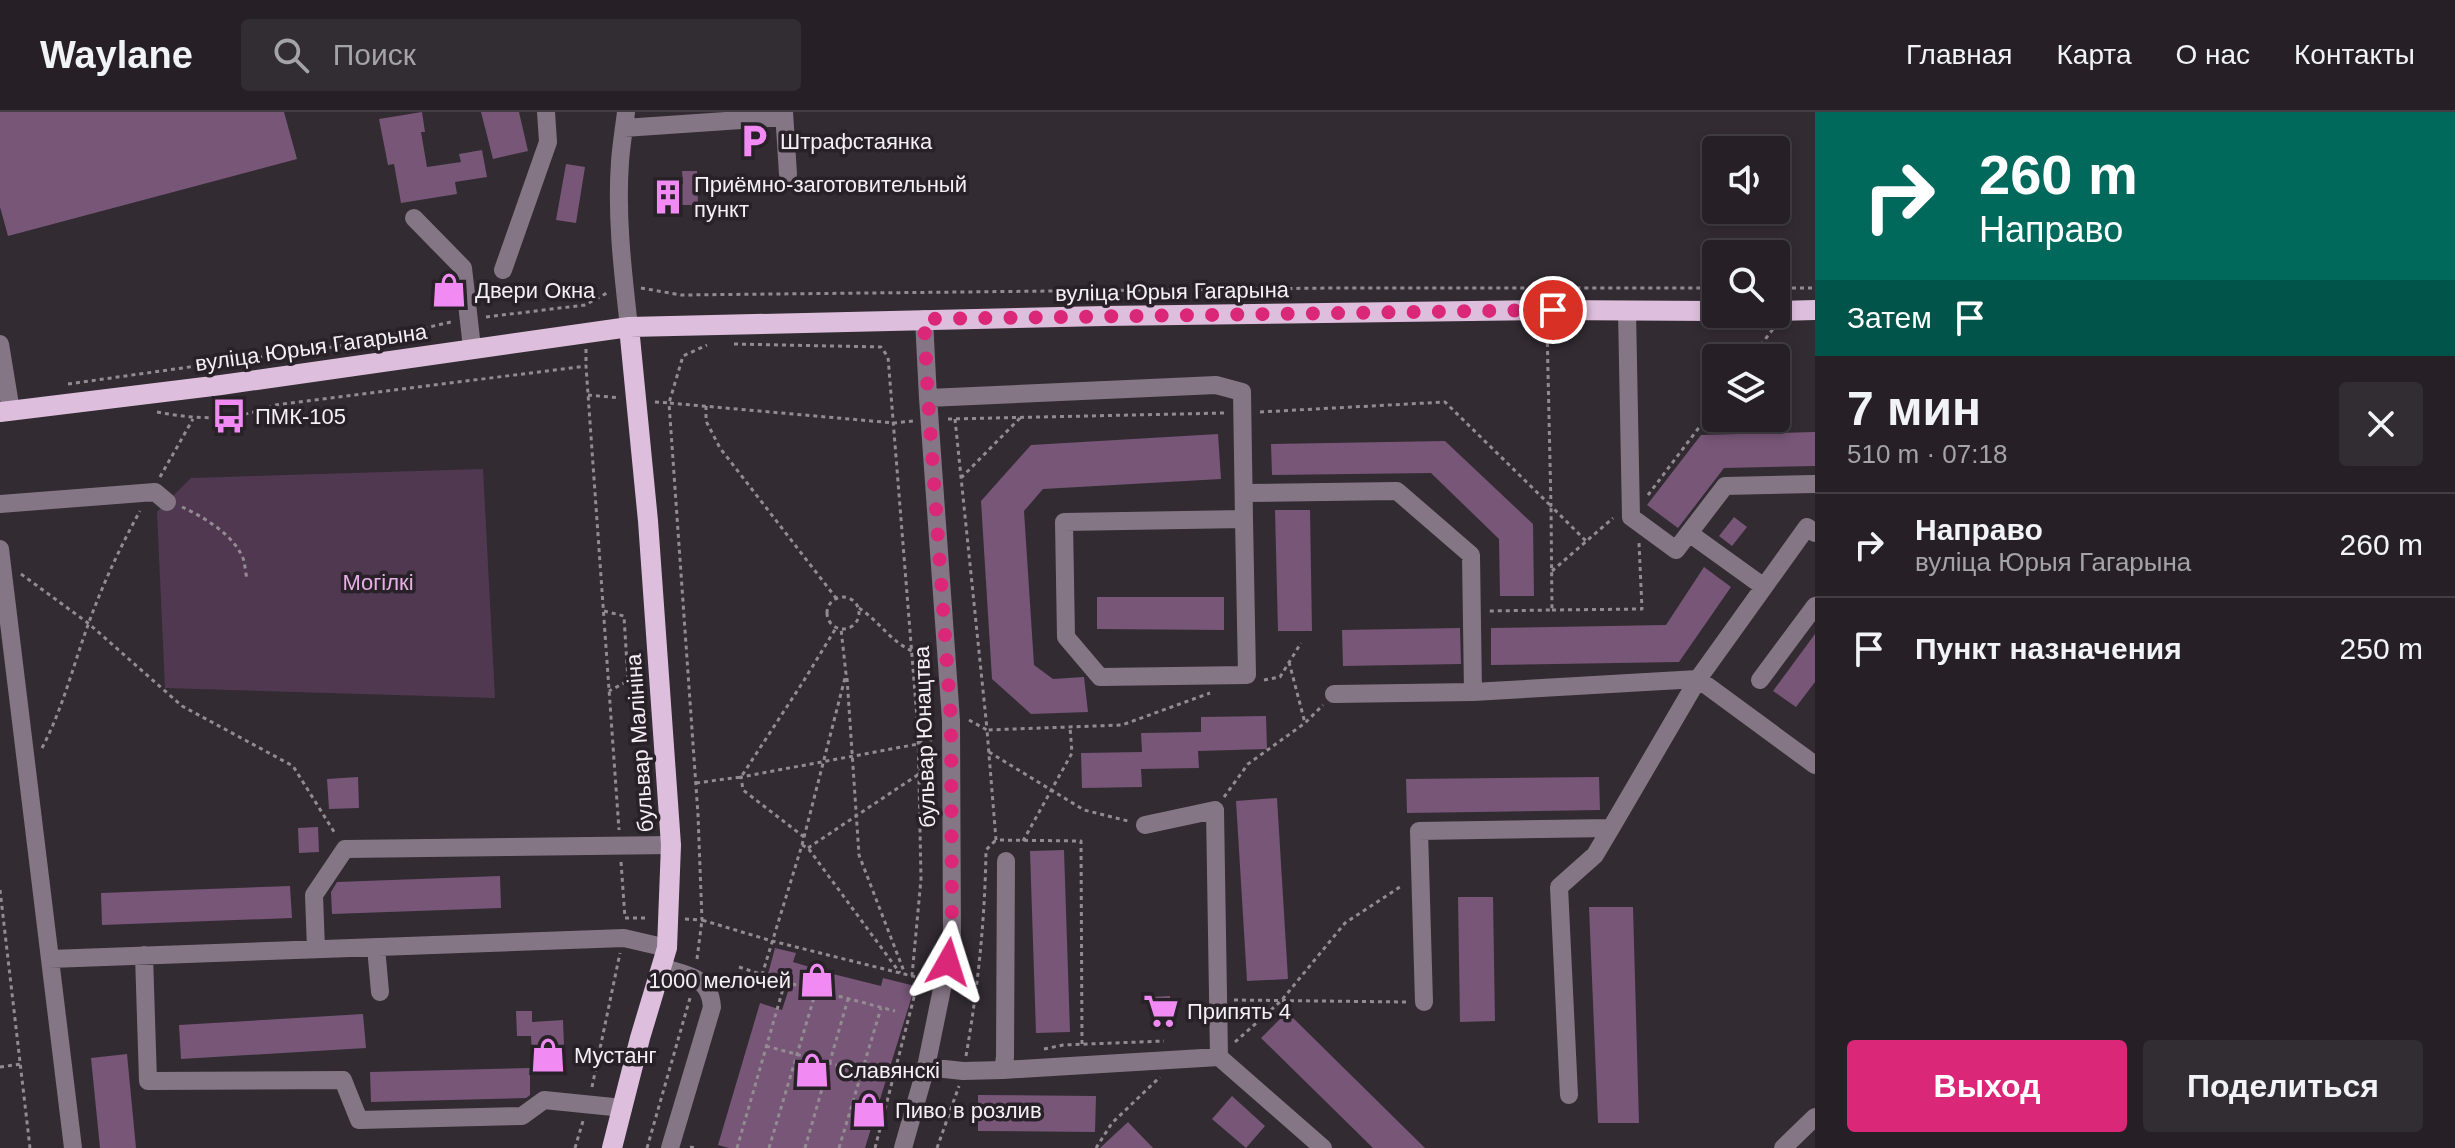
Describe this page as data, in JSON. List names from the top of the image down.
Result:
{
  "streets": {
    "main road": ["вуліца Юрыя Гагарына", "бульвар Малініна"],
    "street": ["бульвар Юнацтва"]
  },
  "crossings": [
    ["вуліца Юрыя Гагарына", "бульвар Юнацтва"],
    ["вуліца Юрыя Гагарына", "бульвар Малініна"]
  ],
  "parks": ["Могілкі"],
  "places": {
    "parking": ["Штрафстаянка"],
    "building": ["Приёмно-заготовительный пункт"],
    "shop": [
      "Двери Окна",
      "1000 мелочей",
      "Мустанг",
      "Славянскі",
      "Пиво в розлив"
    ],
    "bus stop": ["ПМК-105"],
    "supermarket": ["Припять 4"]
  },
  "page": {
    "header": "Waylane",
    "search": "Поиск",
    "nav": [
      "Главная",
      "Карта",
      "О нас",
      "Контакты"
    ],
    "turn": ["260 m", "Направо"],
    "then": "Затем",
    "heading": ["7 мин", "510 m · 07:18"],
    "list": [
      {
        "name": "Направо",
        "note": "вуліца Юрыя Гагарына",
        "value": "260 m"
      },
      {
        "name": "Пункт назначения",
        "value": "250 m"
      }
    ],
    "buttons": ["Выход", "Поделиться"]
  }
}
